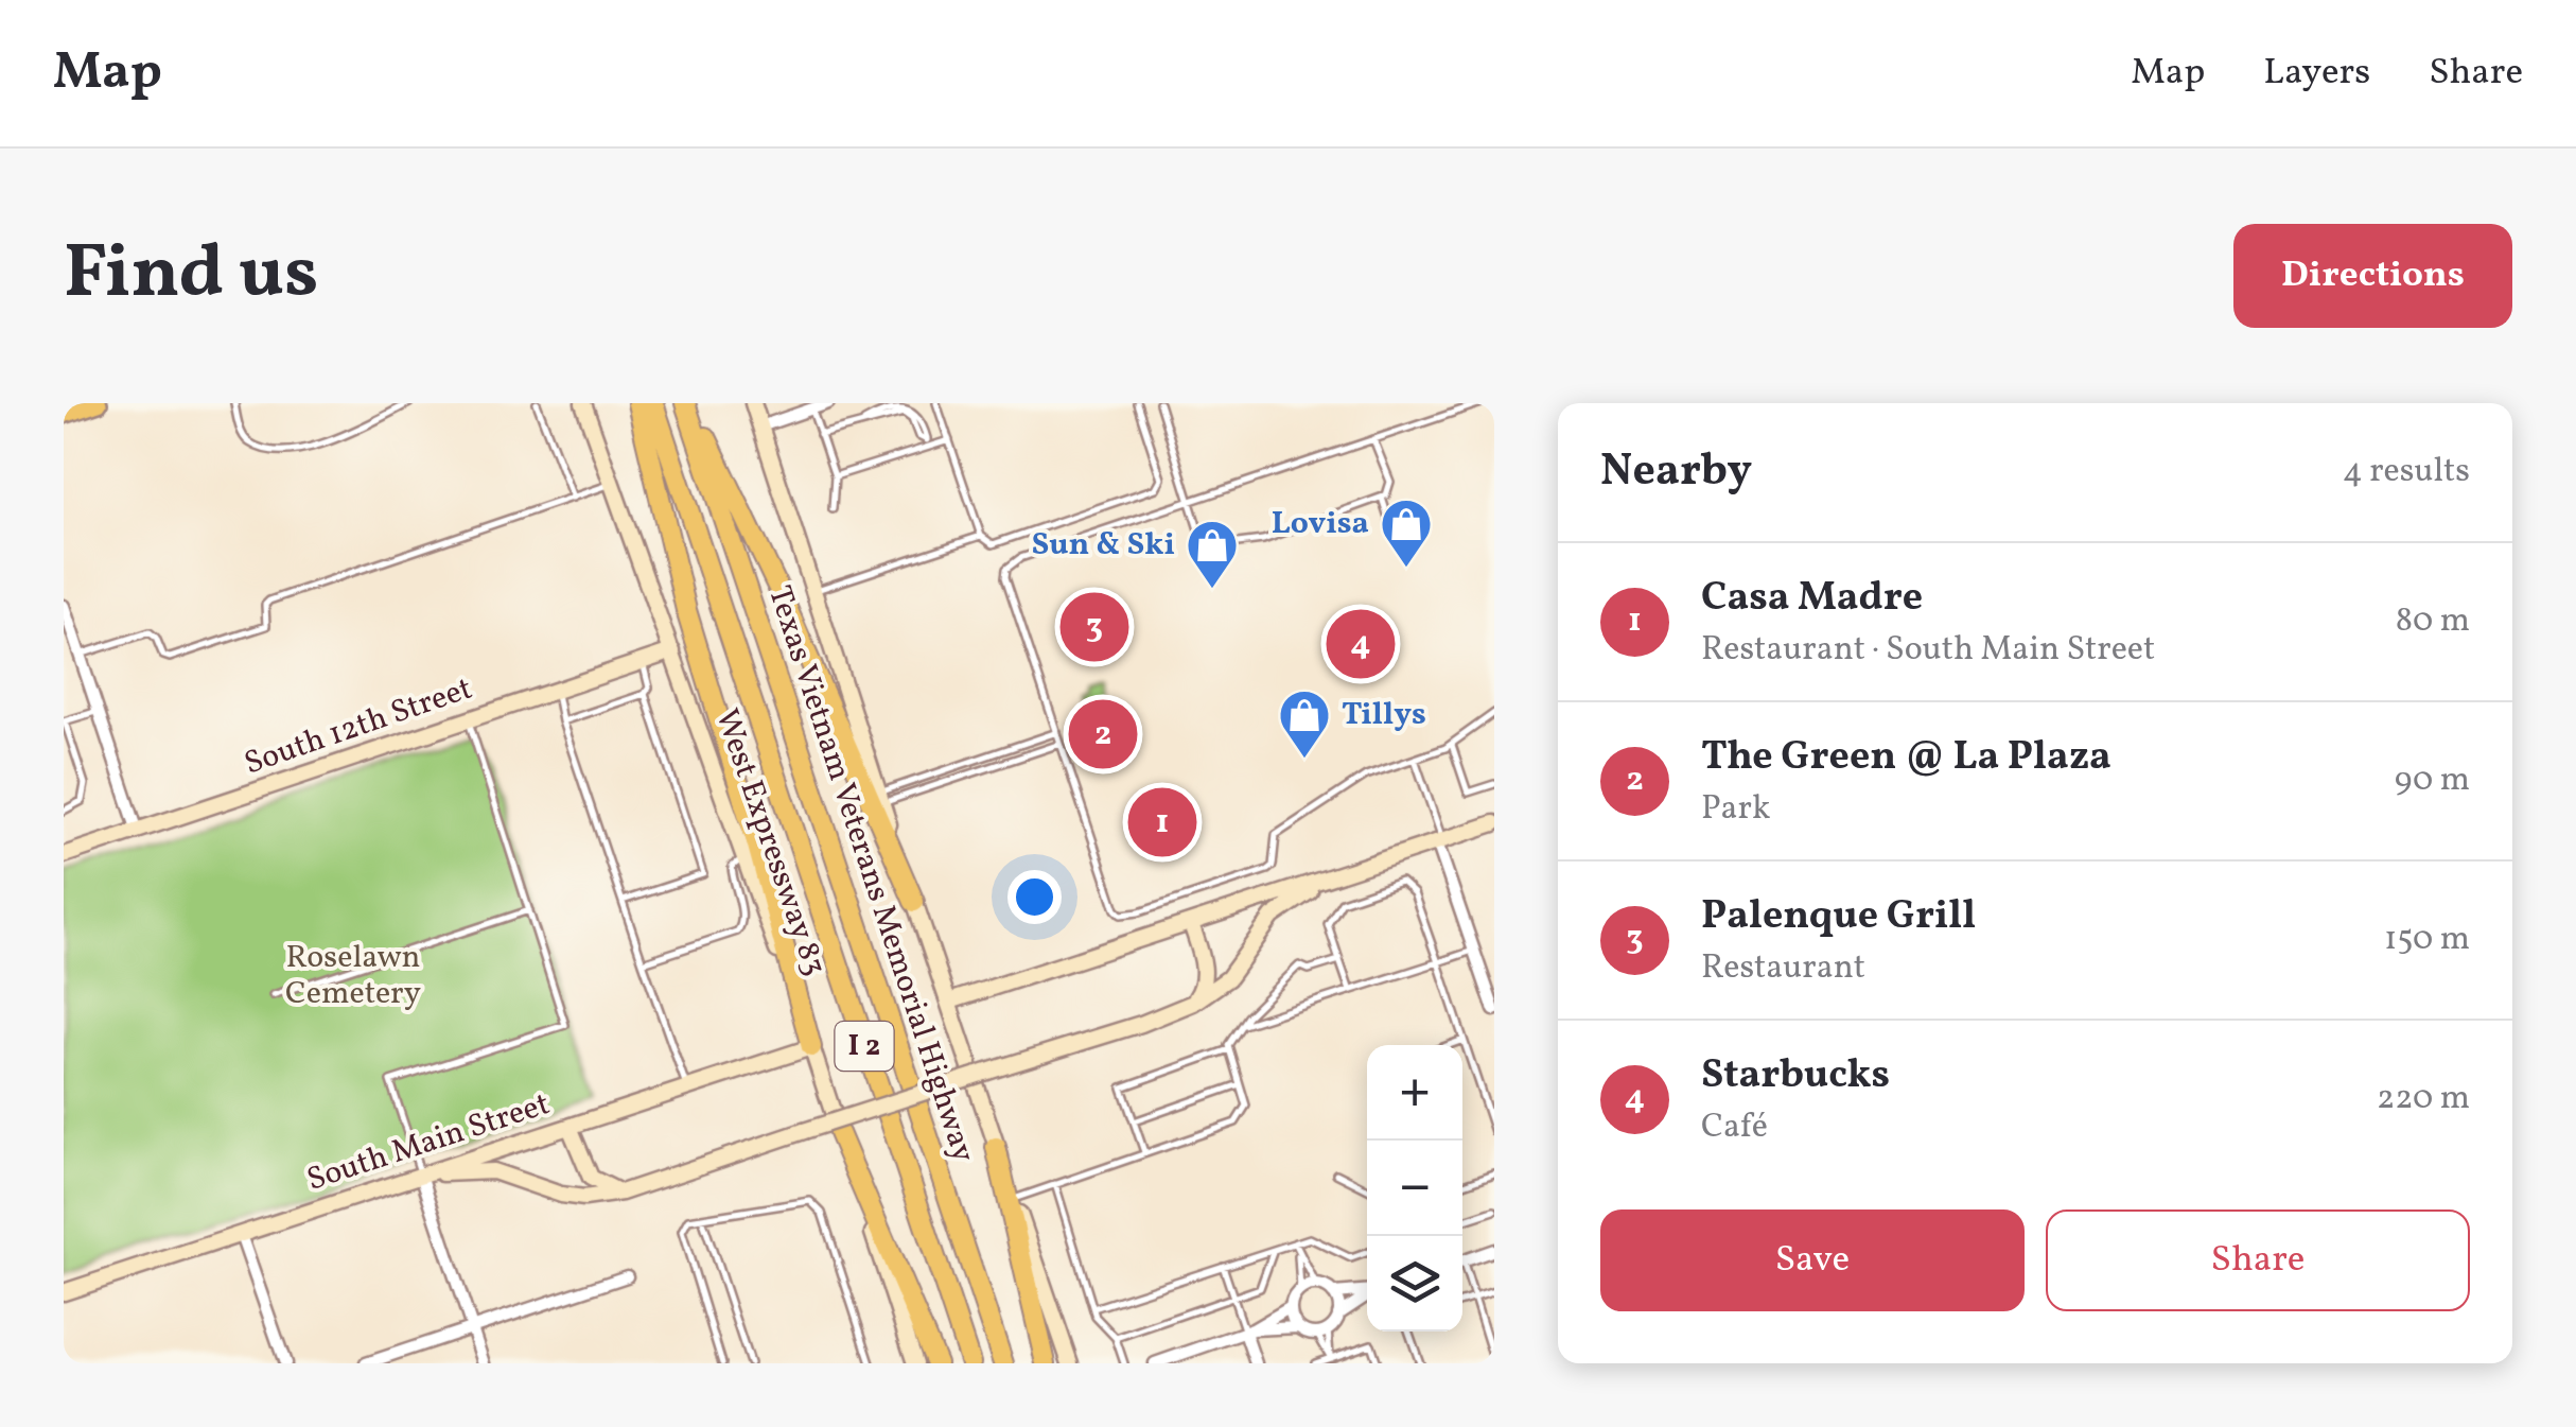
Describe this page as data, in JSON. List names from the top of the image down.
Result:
{
  "streets": {
    "highway": ["Texas Vietnam Veterans Memorial Highway", "I 2"],
    "street": ["South 12th Street", "West Expressway 83", "South Main Street"]
  },
  "crossings": [
    ["South 12th Street", "West Expressway 83"],
    ["West Expressway 83", "South Main Street"]
  ],
  "parks": ["Roselawn Cemetery"],
  "places": {
    "shop": ["Lovisa", "Sun & Ski", "Tillys"]
  },
  "page": {
    "header": "Map",
    "nav": ["Map", "Layers", "Share"],
    "title": "Find us",
    "buttons": [
      "Directions",
      ["Save", "Share"]
    ],
    "heading": ["Nearby", "4 results"],
    "list": [
      {
        "mark": "1",
        "name": "Casa Madre",
        "note": "Restaurant · South Main Street",
        "value": "80 m"
      },
      {
        "mark": "2",
        "name": "The Green @ La Plaza",
        "note": "Park",
        "value": "90 m"
      },
      {
        "mark": "3",
        "name": "Palenque Grill",
        "note": "Restaurant",
        "value": "150 m"
      },
      {
        "mark": "4",
        "name": "Starbucks",
        "note": "Café",
        "value": "220 m"
      }
    ],
    "pins": [
      "3",
      "4",
      "2",
      "1"
    ],
    "map_buttons": ["+", "−"]
  }
}
